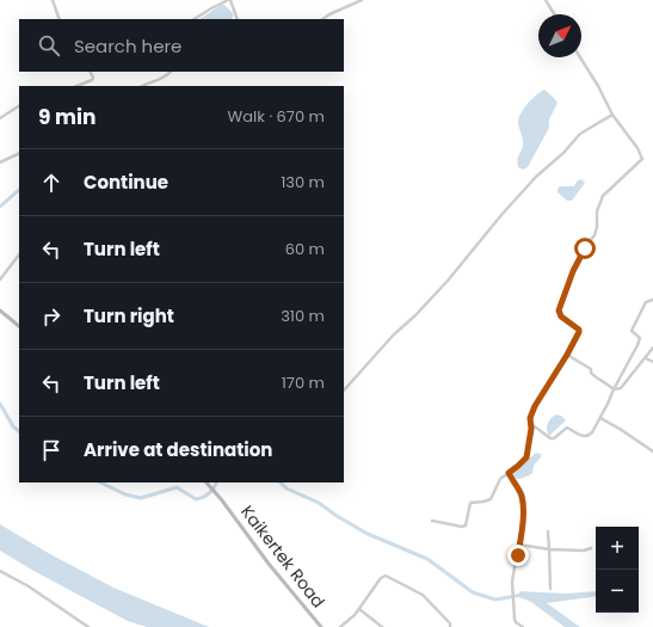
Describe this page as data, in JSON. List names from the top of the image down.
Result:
{
  "streets": {
    "main road": ["Kaikertek Road"]
  },
  "north": "top right",
  "page": {
    "search": "Search here",
    "heading": ["9 min", "Walk · 670 m"],
    "list": [
      ["Continue", "130 m"],
      ["Turn left", "60 m"],
      ["Turn right", "310 m"],
      ["Turn left", "170 m"],
      "Arrive at destination"
    ],
    "map_buttons": ["+", "−"]
  }
}
